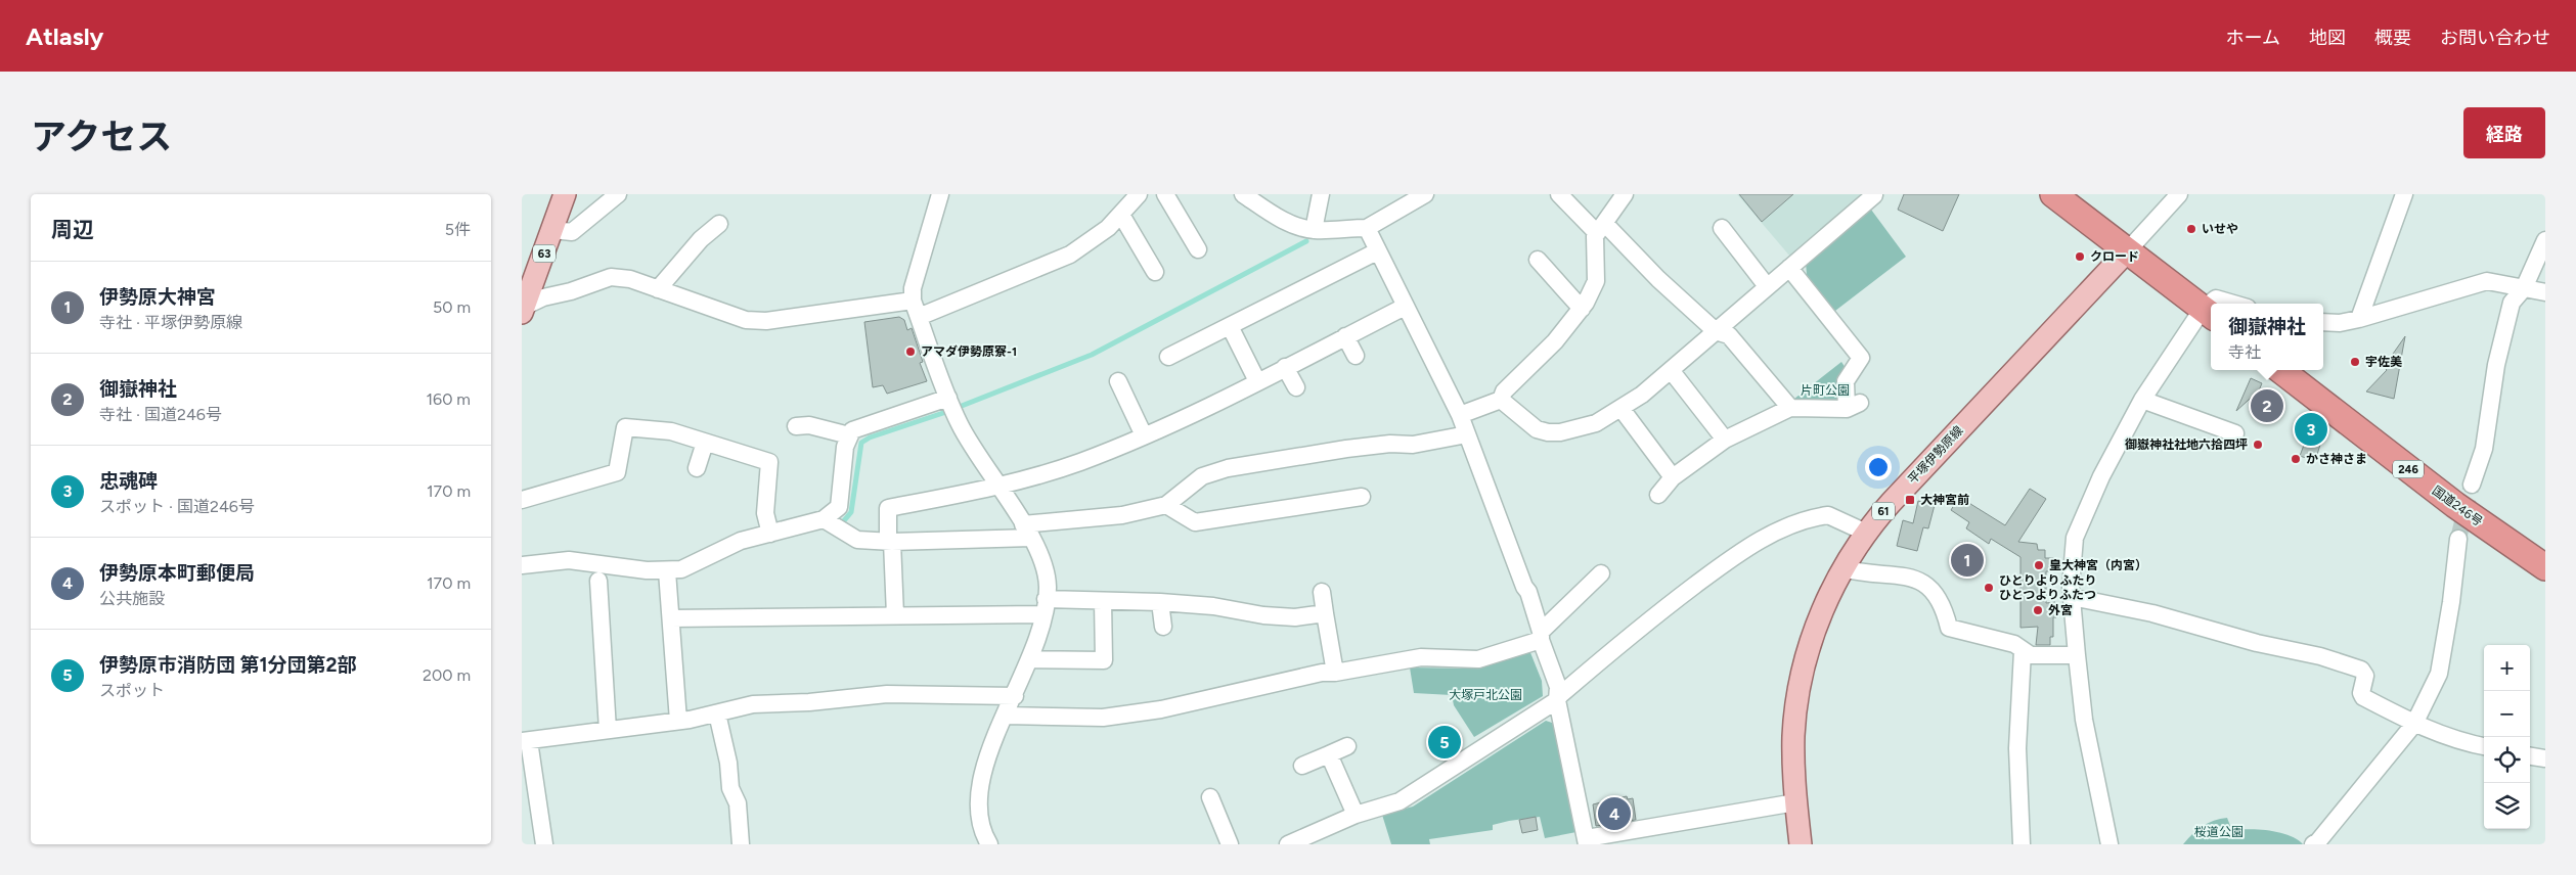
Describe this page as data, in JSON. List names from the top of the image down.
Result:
{
  "streets": {
    "highway": ["246", "国道246号"],
    "main road": ["63", "平塚伊勢原線", "61"]
  },
  "parks": ["片町公園", "大塚戸北公園", "桜道公園"],
  "places": {
    "other": [
      "いせや",
      "クロード",
      "アマダ伊勢原寮-1",
      "宇佐美",
      "御嶽神社社地六拾四坪",
      "かさ神さま",
      "皇大神宮（内宮）",
      "ひとりよりふたり ひとつよりふたつ",
      "外宮"
    ],
    "transit": ["大神宮前"]
  },
  "page": {
    "header": "Atlasly",
    "nav": [
      "ホーム",
      "地図",
      "概要",
      "お問い合わせ"
    ],
    "title": "アクセス",
    "buttons": "経路",
    "heading": ["周辺", "5件"],
    "list": [
      {
        "mark": "1",
        "name": "伊勢原大神宮",
        "note": "寺社 · 平塚伊勢原線",
        "value": "50 m"
      },
      {
        "mark": "2",
        "name": "御嶽神社",
        "note": "寺社 · 国道246号",
        "value": "160 m"
      },
      {
        "mark": "3",
        "name": "忠魂碑",
        "note": "スポット · 国道246号",
        "value": "170 m"
      },
      {
        "mark": "4",
        "name": "伊勢原本町郵便局",
        "note": "公共施設",
        "value": "170 m"
      },
      {
        "mark": "5",
        "name": "伊勢原市消防団 第1分団第2部",
        "note": "スポット",
        "value": "200 m"
      }
    ],
    "popup": ["御嶽神社", "寺社"],
    "pins": [
      "2",
      "3",
      "1",
      "5",
      "4"
    ],
    "map_buttons": ["+", "−"]
  }
}
